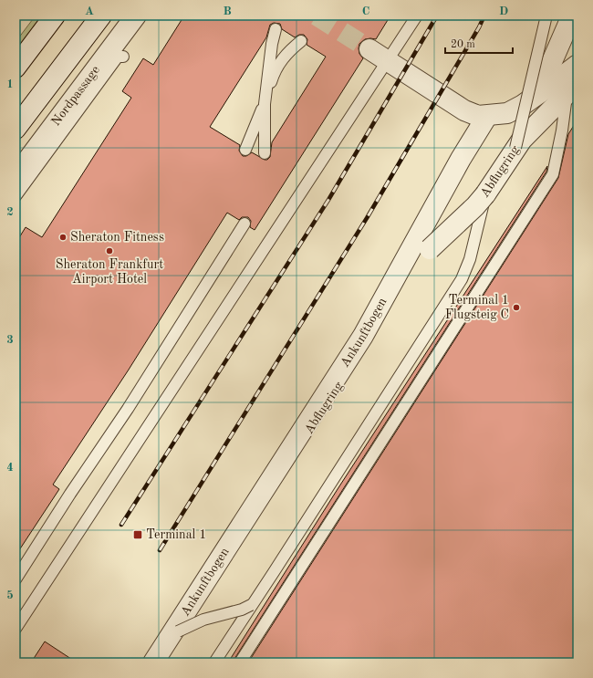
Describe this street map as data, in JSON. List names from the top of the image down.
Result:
{
  "streets": {
    "street": ["Nordpassage", "Abflugring", "Ankunftbogen"]
  },
  "places": {
    "other": ["Sheraton Fitness", "Sheraton Frankfurt Airport Hotel", "Terminal 1 Flugsteig C"],
    "transit": ["Terminal 1"]
  },
  "scale_bar": "20 m",
  "grid": {
    "columns": [
      "A",
      "B",
      "C",
      "D"
    ],
    "rows": [
      "1",
      "2",
      "3",
      "4",
      "5"
    ]
  }
}
